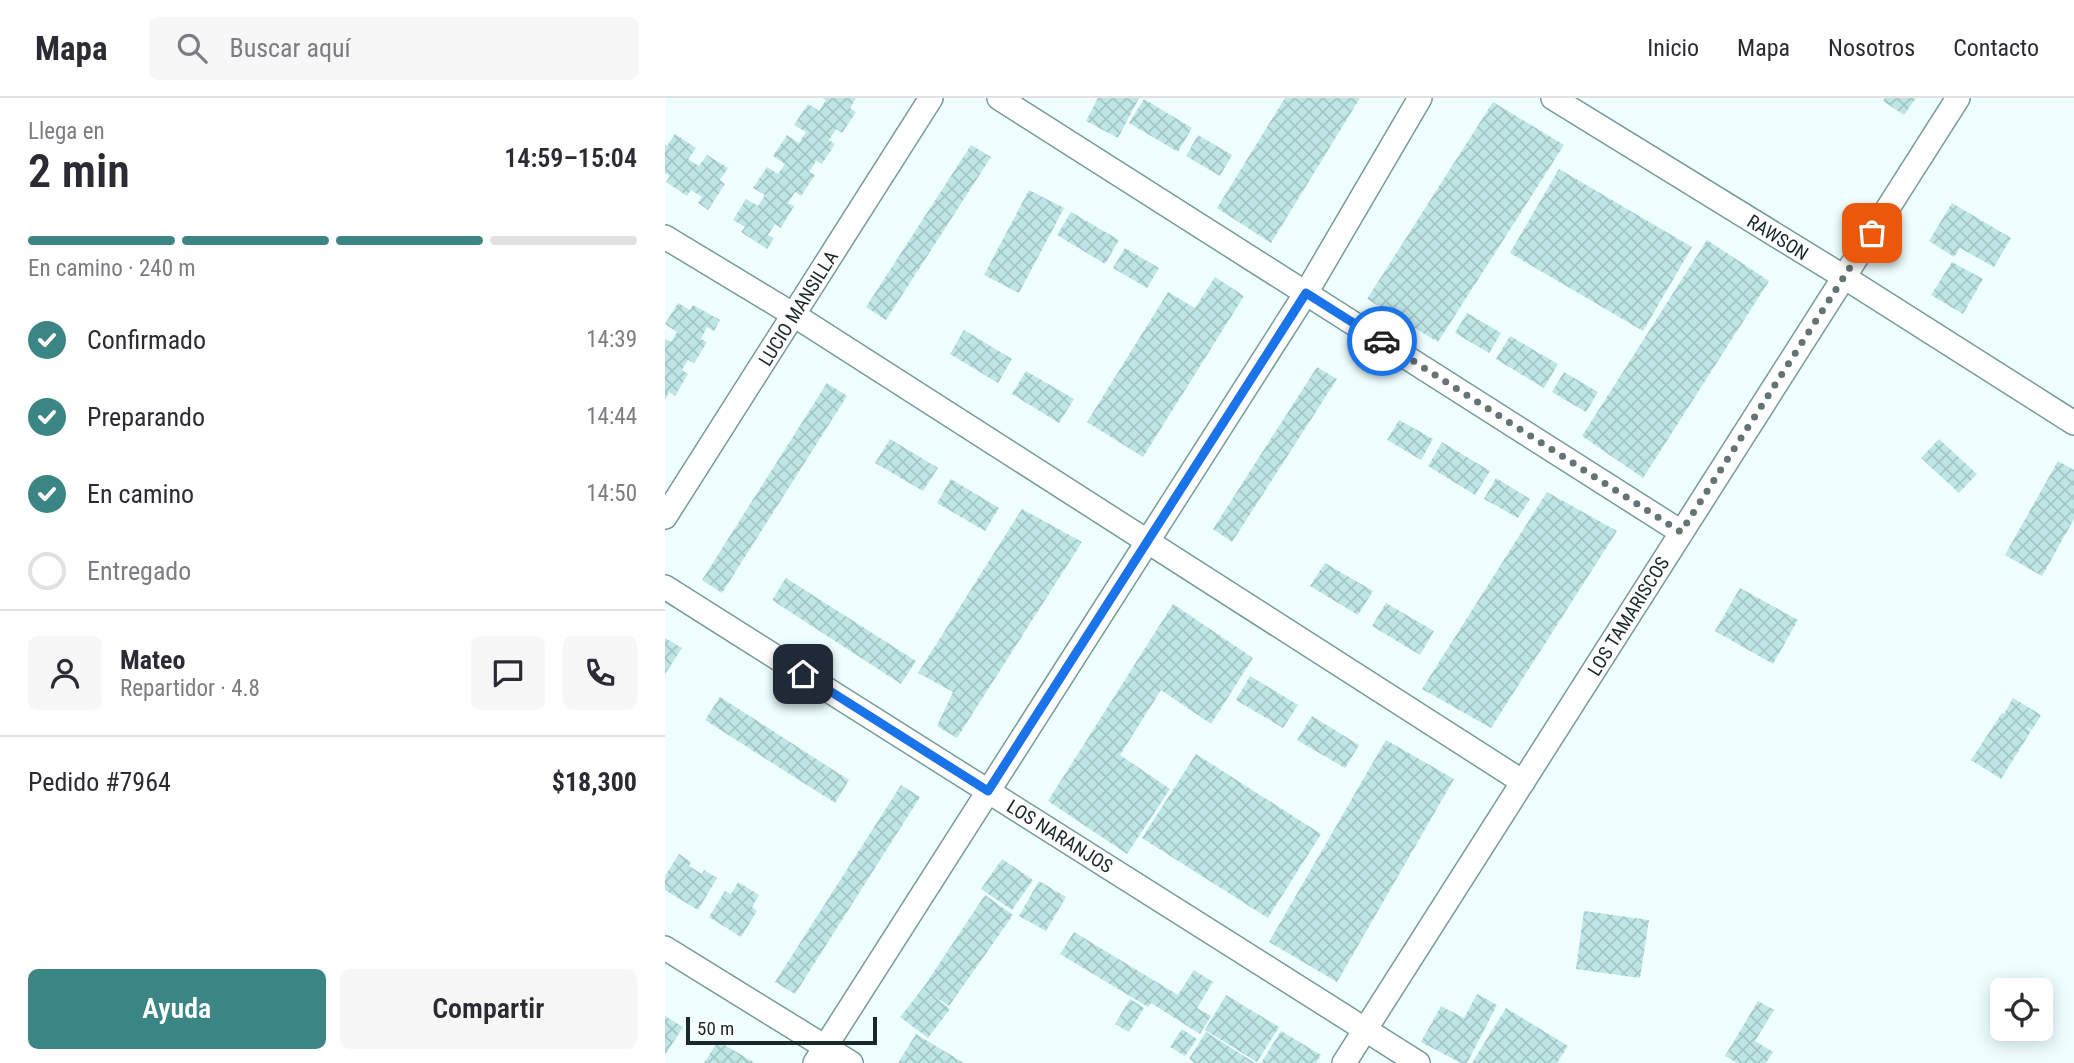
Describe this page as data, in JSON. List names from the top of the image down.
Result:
{
  "streets": {
    "street": [
      "RAWSON",
      "LUCIO MANSILLA",
      "LOS TAMARISCOS",
      "LOS NARANJOS"
    ]
  },
  "crossings": [
    ["RAWSON", "LOS TAMARISCOS"],
    ["LOS TAMARISCOS", "LOS NARANJOS"]
  ],
  "scale_bar": "50 m",
  "page": {
    "header": "Mapa",
    "search": "Buscar aquí",
    "nav": [
      "Inicio",
      "Mapa",
      "Nosotros",
      "Contacto"
    ],
    "heading": ["2 min", "Llega en", "14:59–15:04"],
    "panel": [
      "Mateo",
      "Repartidor · 4.8",
      "Pedido #7964",
      "$18,300"
    ],
    "bar": "En camino · 240 m",
    "list": [
      ["Confirmado", "14:39"],
      ["Preparando", "14:44"],
      ["En camino", "14:50"],
      "Entregado"
    ],
    "buttons": ["Ayuda", "Compartir"],
    "scale": "50 m"
  }
}
